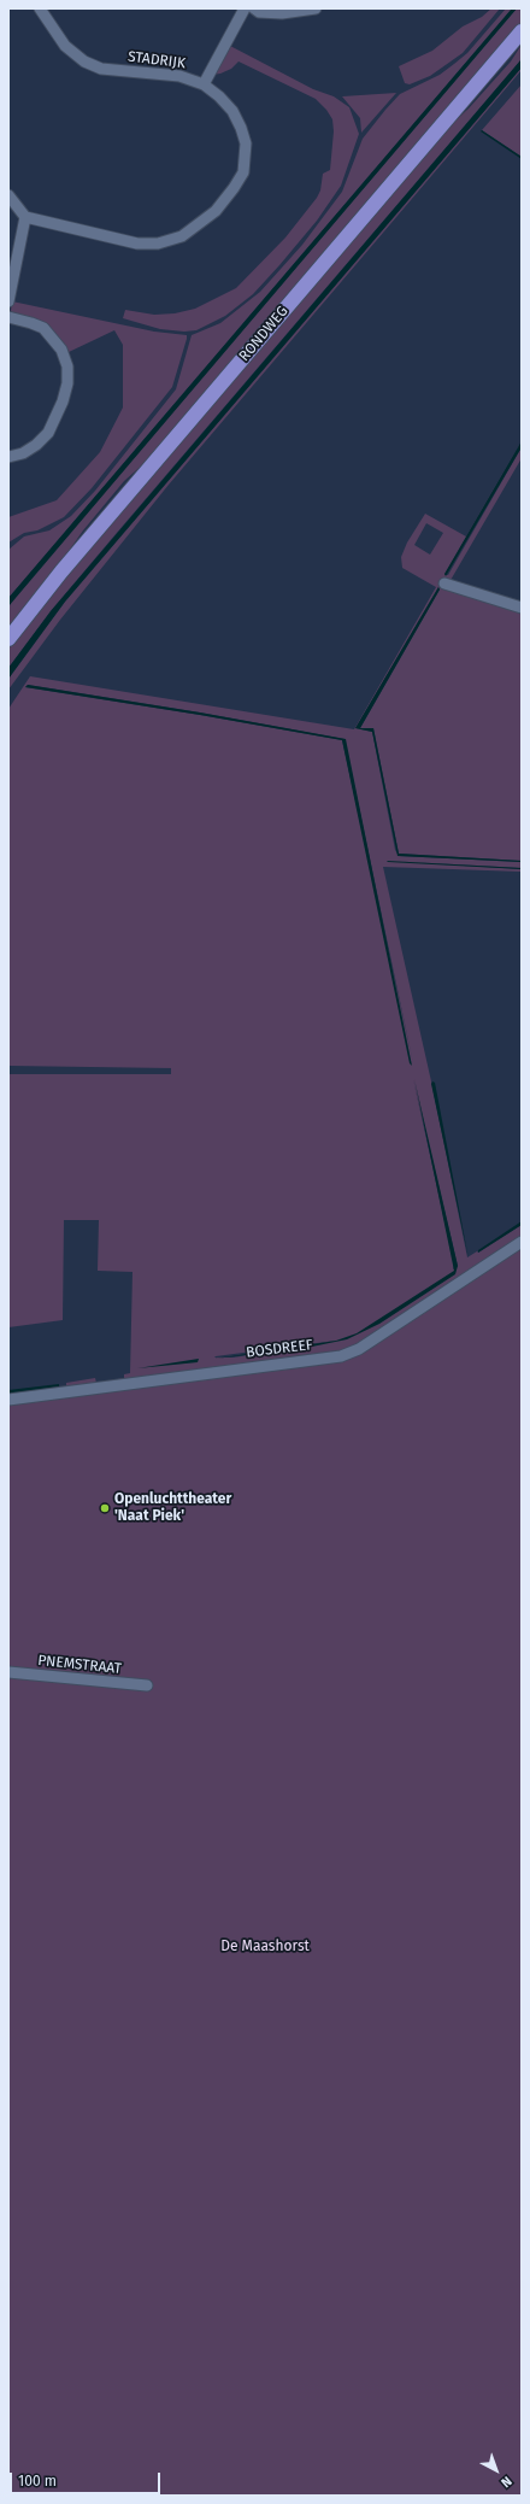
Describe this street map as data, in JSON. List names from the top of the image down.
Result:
{
  "streets": {
    "main road": ["RONDWEG"],
    "street": ["STADRIJK", "BOSDREEF", "PNEMSTRAAT"]
  },
  "parks": ["De Maashorst"],
  "places": ["Openluchttheater 'Naat Piek'"],
  "scale_bar": "100 m",
  "north": "bottom right"
}
